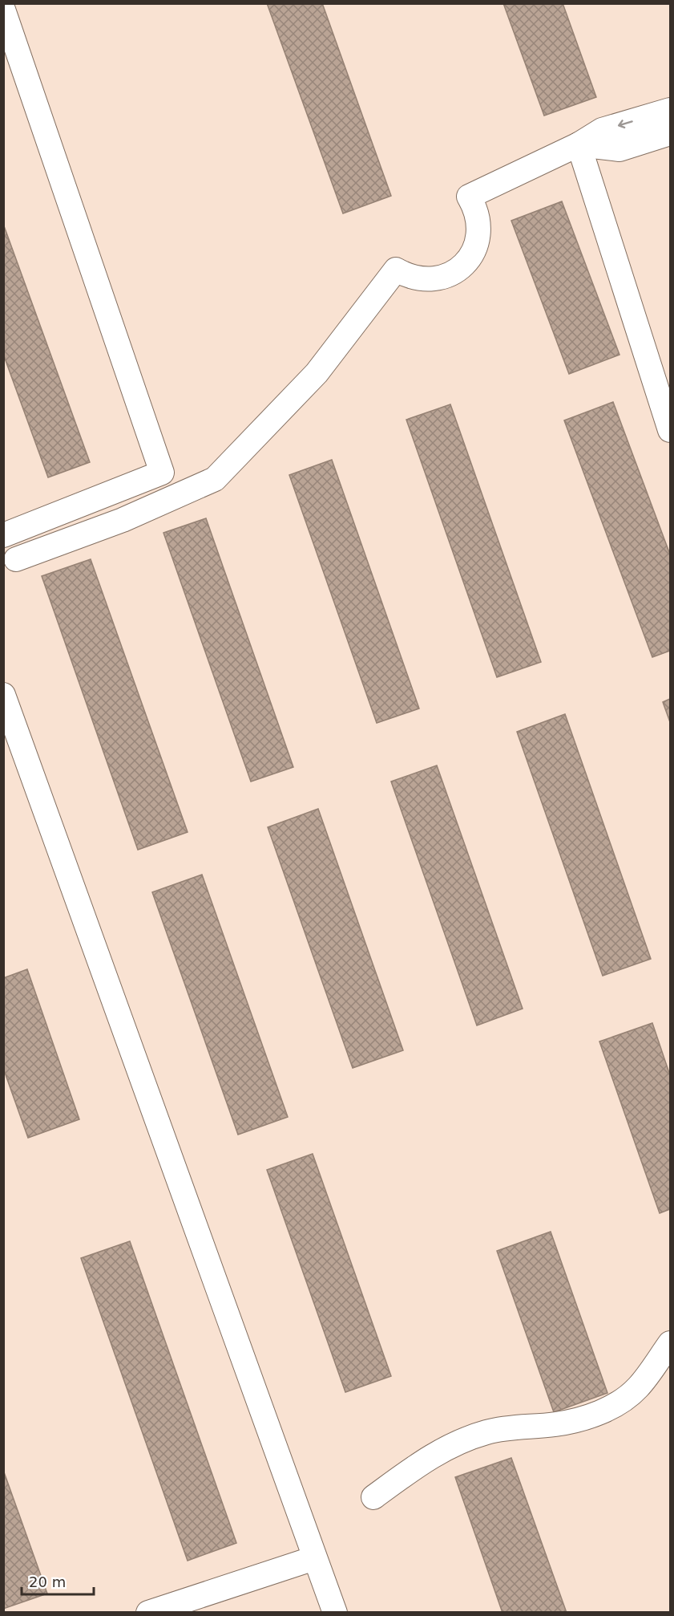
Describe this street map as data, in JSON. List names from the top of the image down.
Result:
{
  "scale_bar": "20 m"
}
